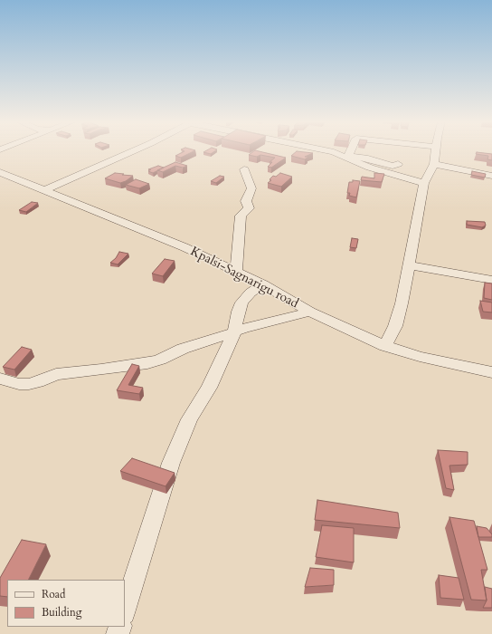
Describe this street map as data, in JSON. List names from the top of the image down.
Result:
{
  "streets": {
    "street": ["Kpalsi-Sagnarigu road"]
  },
  "legend": ["Road", "Building"]
}
